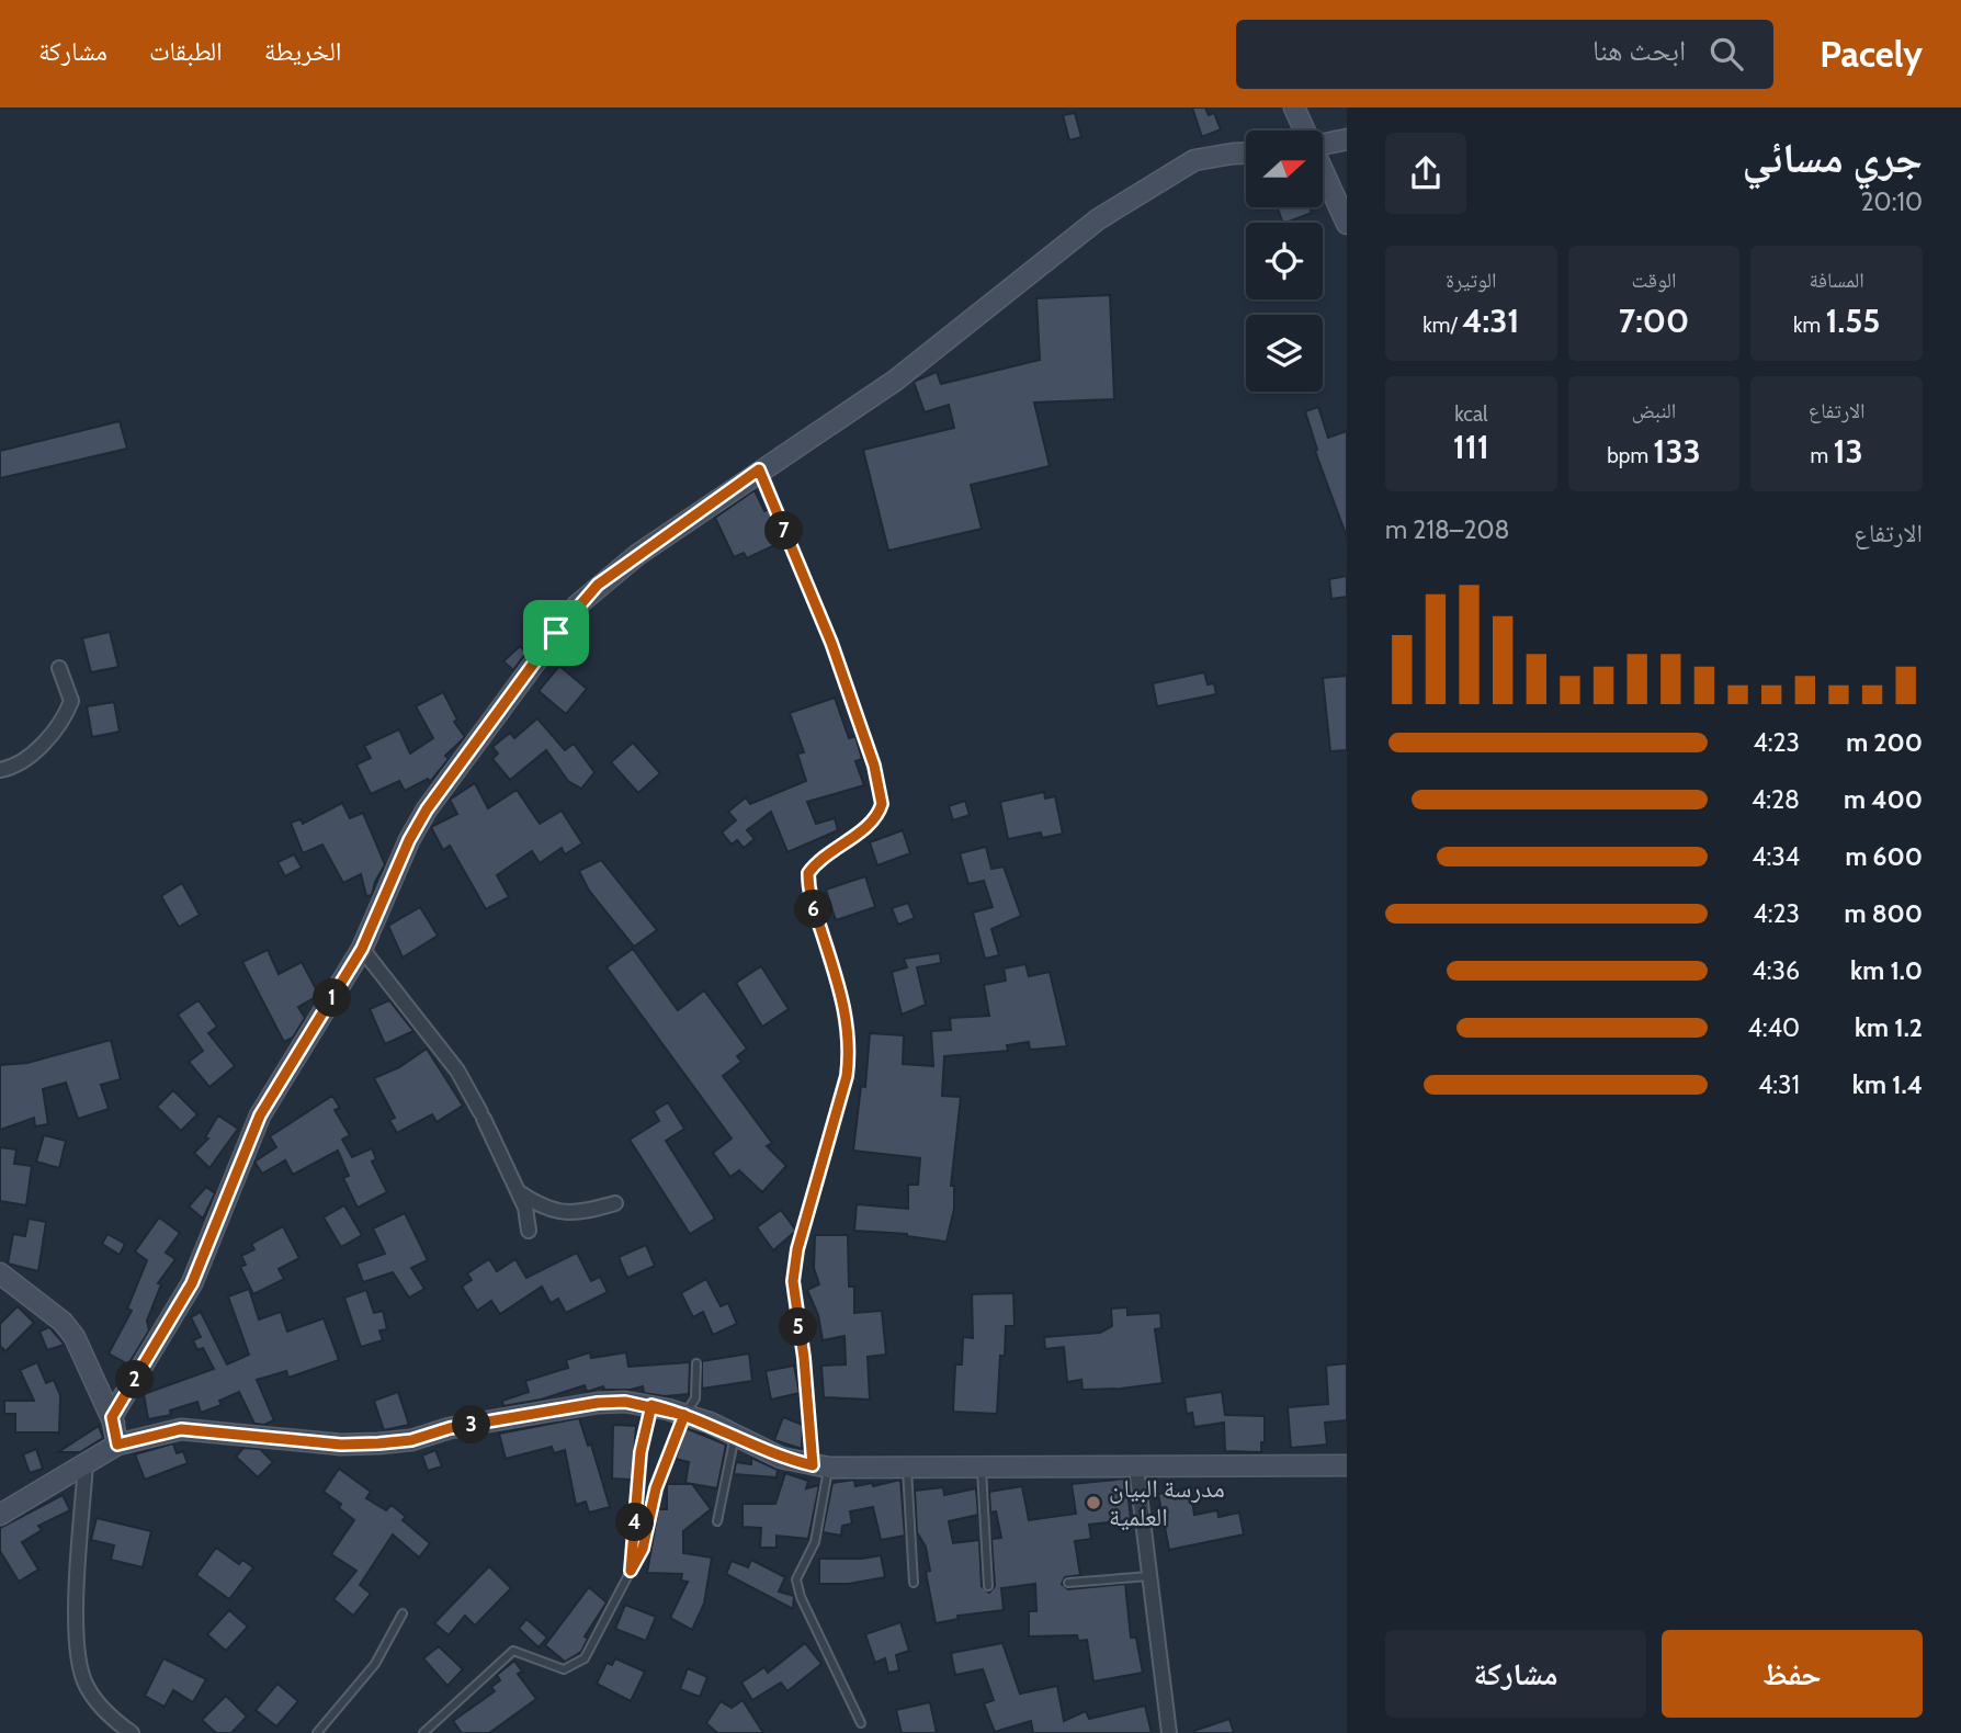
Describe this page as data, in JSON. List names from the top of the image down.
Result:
{
  "places": ["مدرسة البيان العلمية"],
  "north": "right",
  "page": {
    "header": "Pacely",
    "search": "ابحث هنا",
    "nav": ["الخريطة", "الطبقات", "مشاركة"],
    "heading": ["جري مسائي", "20:10"],
    "stats": [
      ["المسافة", "1.55 km"],
      ["الوقت", "7:00"],
      ["الوتيرة", "4:31 /km"],
      ["الارتفاع", "13 m"],
      ["النبض", "133 bpm"],
      ["kcal", "111"]
    ],
    "chart": ["الارتفاع", "208–218 m"],
    "pins": [
      "7",
      "6",
      "1",
      "5",
      "2",
      "3",
      "4"
    ],
    "list": [
      {
        "name": "200 m",
        "note": "4:23"
      },
      {
        "name": "400 m",
        "note": "4:28"
      },
      {
        "name": "600 m",
        "note": "4:34"
      },
      {
        "name": "800 m",
        "note": "4:23"
      },
      {
        "name": "1.0 km",
        "note": "4:36"
      },
      {
        "name": "1.2 km",
        "note": "4:40"
      },
      {
        "name": "1.4 km",
        "note": "4:31"
      }
    ],
    "buttons": ["حفظ", "مشاركة"]
  }
}
